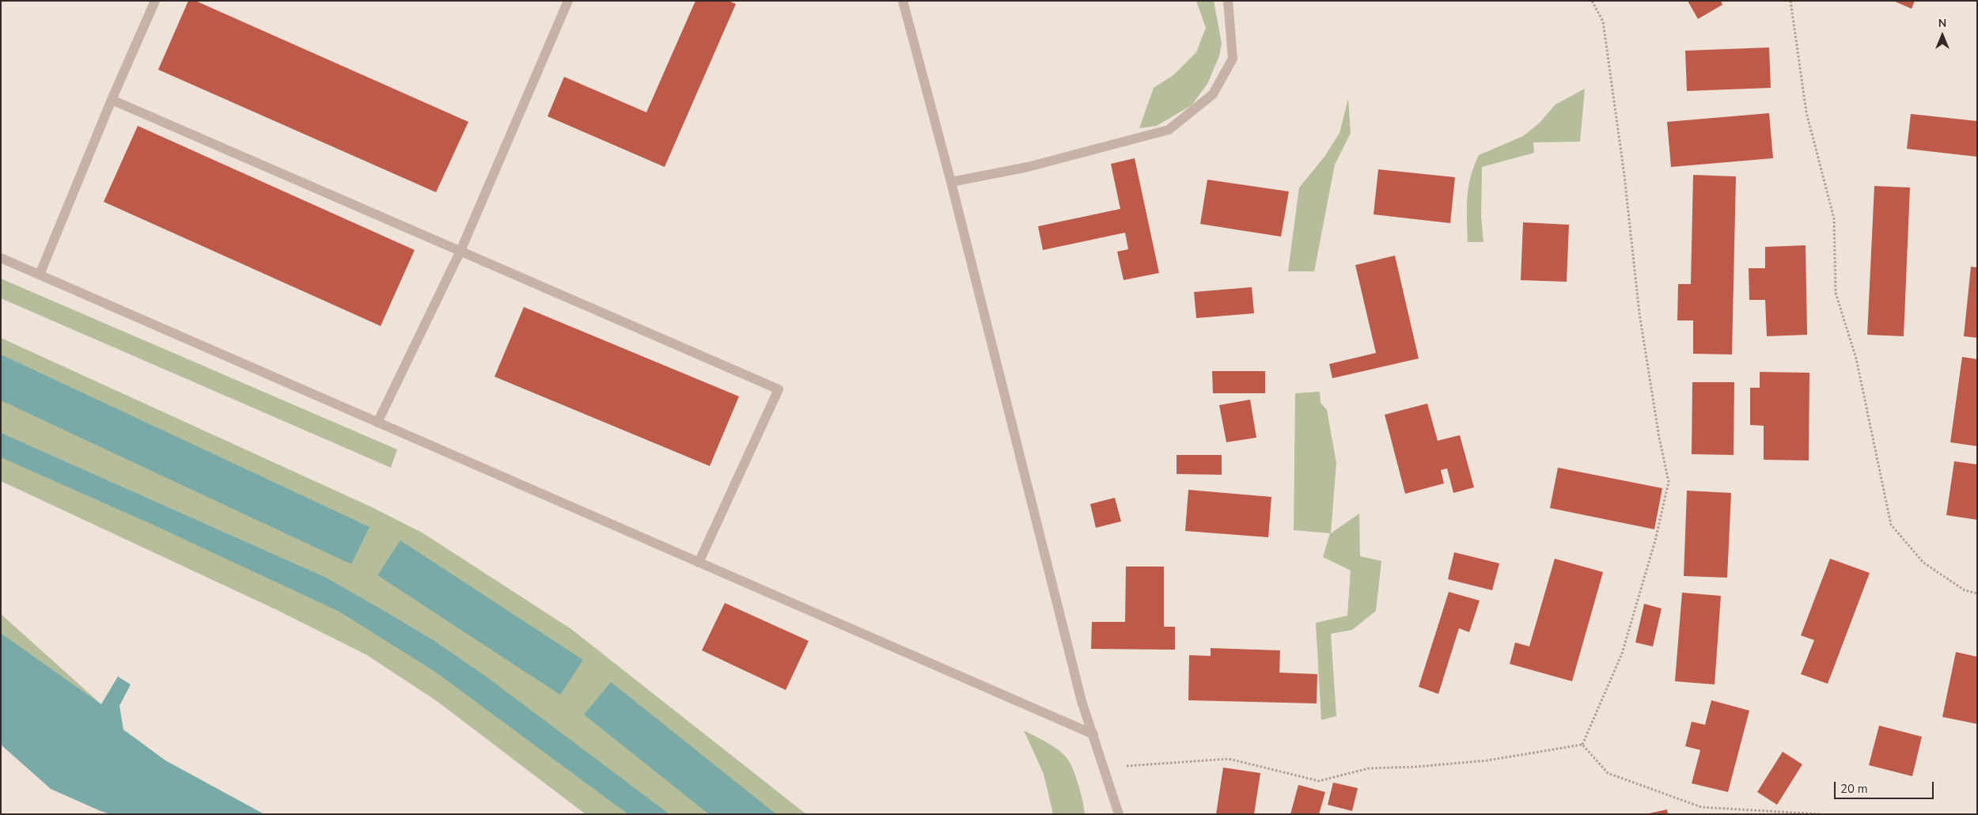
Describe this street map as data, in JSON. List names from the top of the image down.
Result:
{
  "scale_bar": "20 m",
  "north": "top"
}
